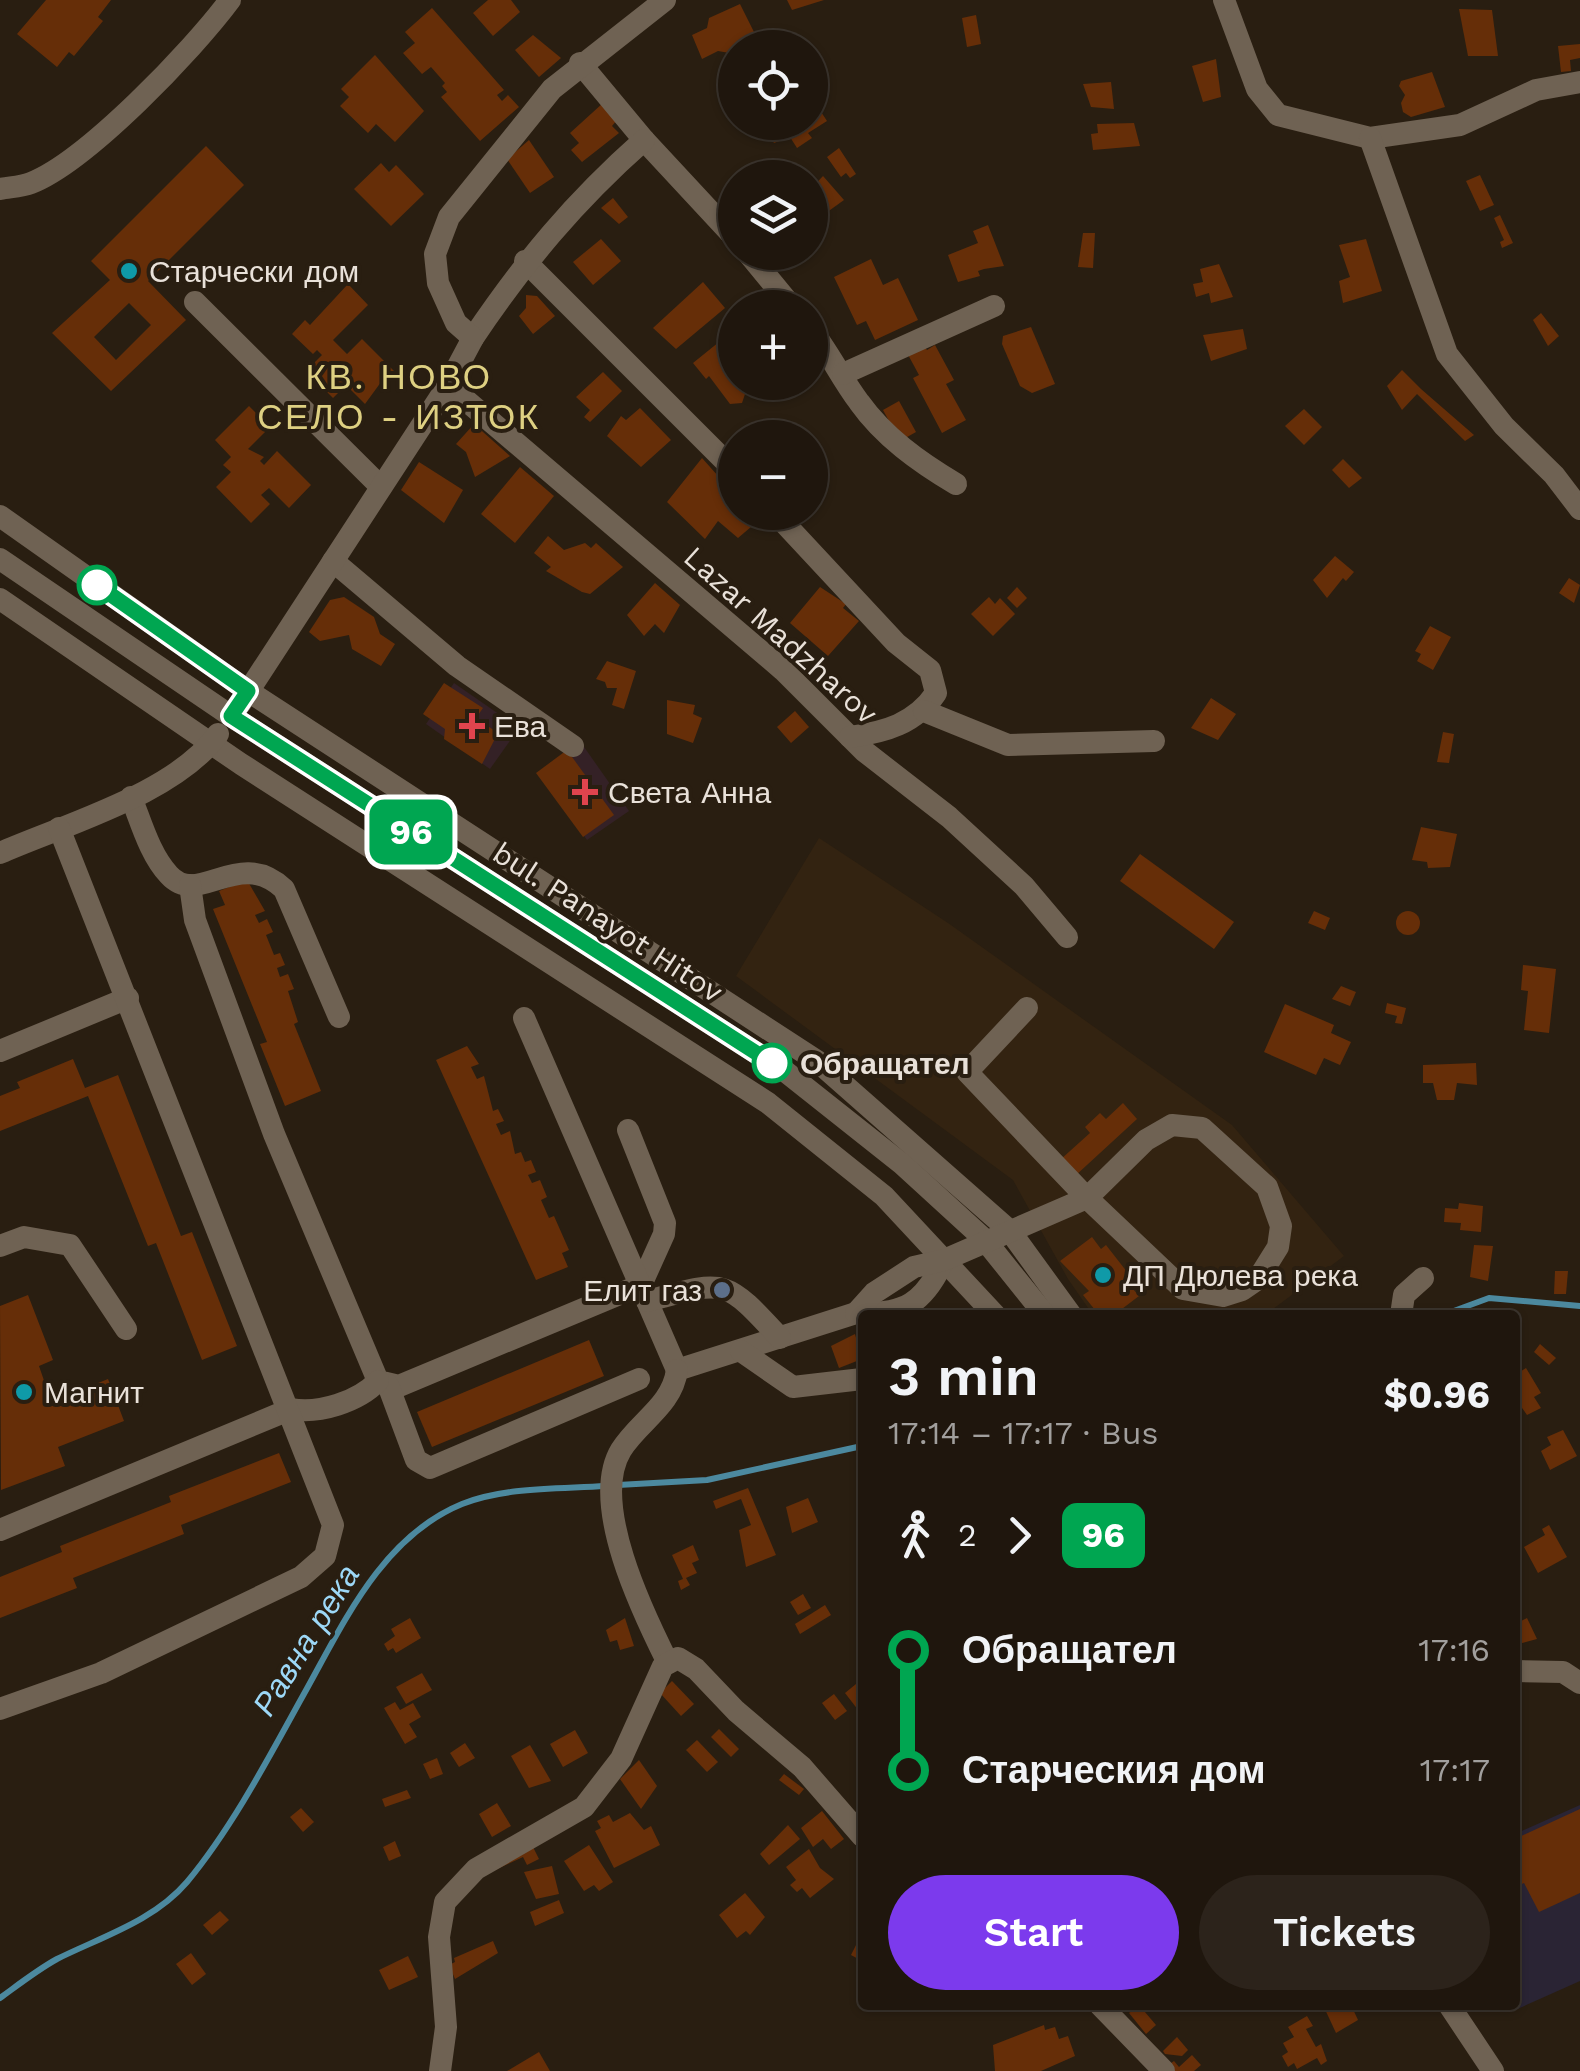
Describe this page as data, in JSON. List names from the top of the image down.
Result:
{
  "streets": {
    "street": ["Lazar Madzharov", "bul. Panayot Hitov"]
  },
  "districts": ["КВ. НОВО СЕЛО - ИЗТОК"],
  "water": ["Равна река"],
  "places": {
    "other": [
      "Старчески дом",
      "Обращател",
      "ДП Дюлева река",
      "Елит газ",
      "Магнит"
    ],
    "health": ["Ева", "Света Анна"]
  },
  "lines": ["bus line 96"],
  "page": {
    "on_map": "96",
    "map_buttons": ["+", "−"],
    "heading": ["3 min", "17:14 – 17:17 · Bus", "$0.96"],
    "legs": ["2", "96"],
    "list": [
      {
        "name": "Обращател",
        "value": "17:16"
      },
      {
        "name": "Старческия дом",
        "value": "17:17"
      }
    ],
    "buttons": ["Start", "Tickets"]
  }
}
